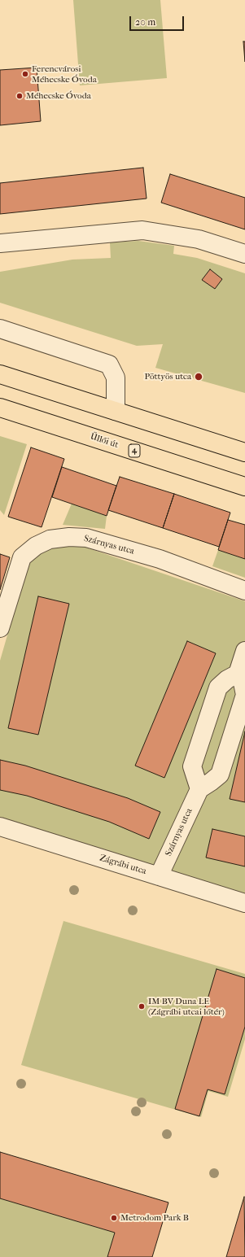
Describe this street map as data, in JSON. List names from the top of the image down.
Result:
{
  "streets": {
    "main road": ["Üllői út", "4"],
    "street": ["Szárnyas utca", "Zágrábi utca"]
  },
  "crossings": [
    ["Szárnyas utca", "Zágrábi utca"]
  ],
  "places": [
    "Ferencvárosi Méhecske Óvoda",
    "Méhecske Óvoda",
    "Pöttyös utca",
    "IM BV Duna LE (Zágrábi utcai lőtér)",
    "Metrodom Park B"
  ],
  "scale_bar": "20 m"
}
